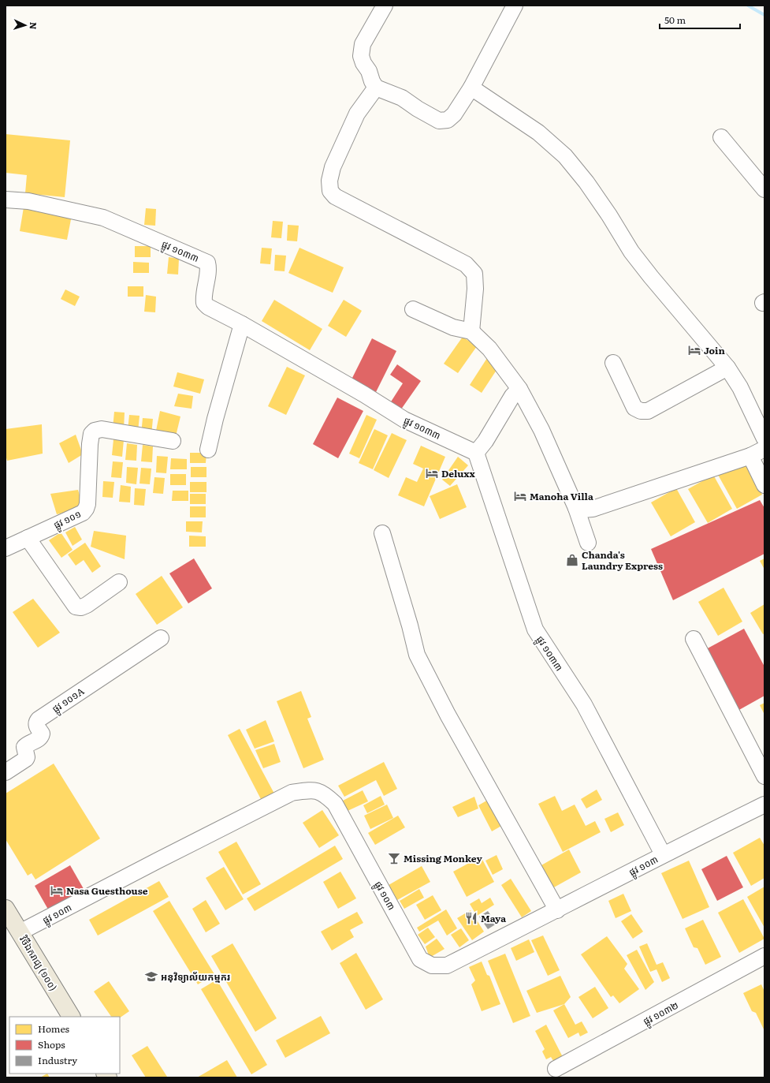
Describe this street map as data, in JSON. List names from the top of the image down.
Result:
{
  "streets": {
    "main road": ["វិថីឯករាជ្យ (១០០)"],
    "street": [
      "ផ្លូវ ១០៣៣",
      "ផ្លូវ ១០១",
      "ផ្លូវ ១០១A",
      "ផ្លូវ ១០៣",
      "ផ្លូវ ១០៣២"
    ]
  },
  "crossings": [
    ["ផ្លូវ ១០៣៣", "ផ្លូវ ១០៣"],
    ["ផ្លូវ ១០៣", "វិថីឯករាជ្យ (១០០)"]
  ],
  "places": {
    "hotel": [
      "Join",
      "Deluxx",
      "Manoha Villa",
      "Nasa Guesthouse"
    ],
    "shop": ["Chanda's Laundry Express"],
    "bar": ["Missing Monkey"],
    "restaurant": ["Maya"],
    "school or university": ["អនុវិទ្យាល័យកម្មករ"]
  },
  "legend": ["Homes", "Shops", "Industry"],
  "scale_bar": "50 m",
  "north": "right"
}
